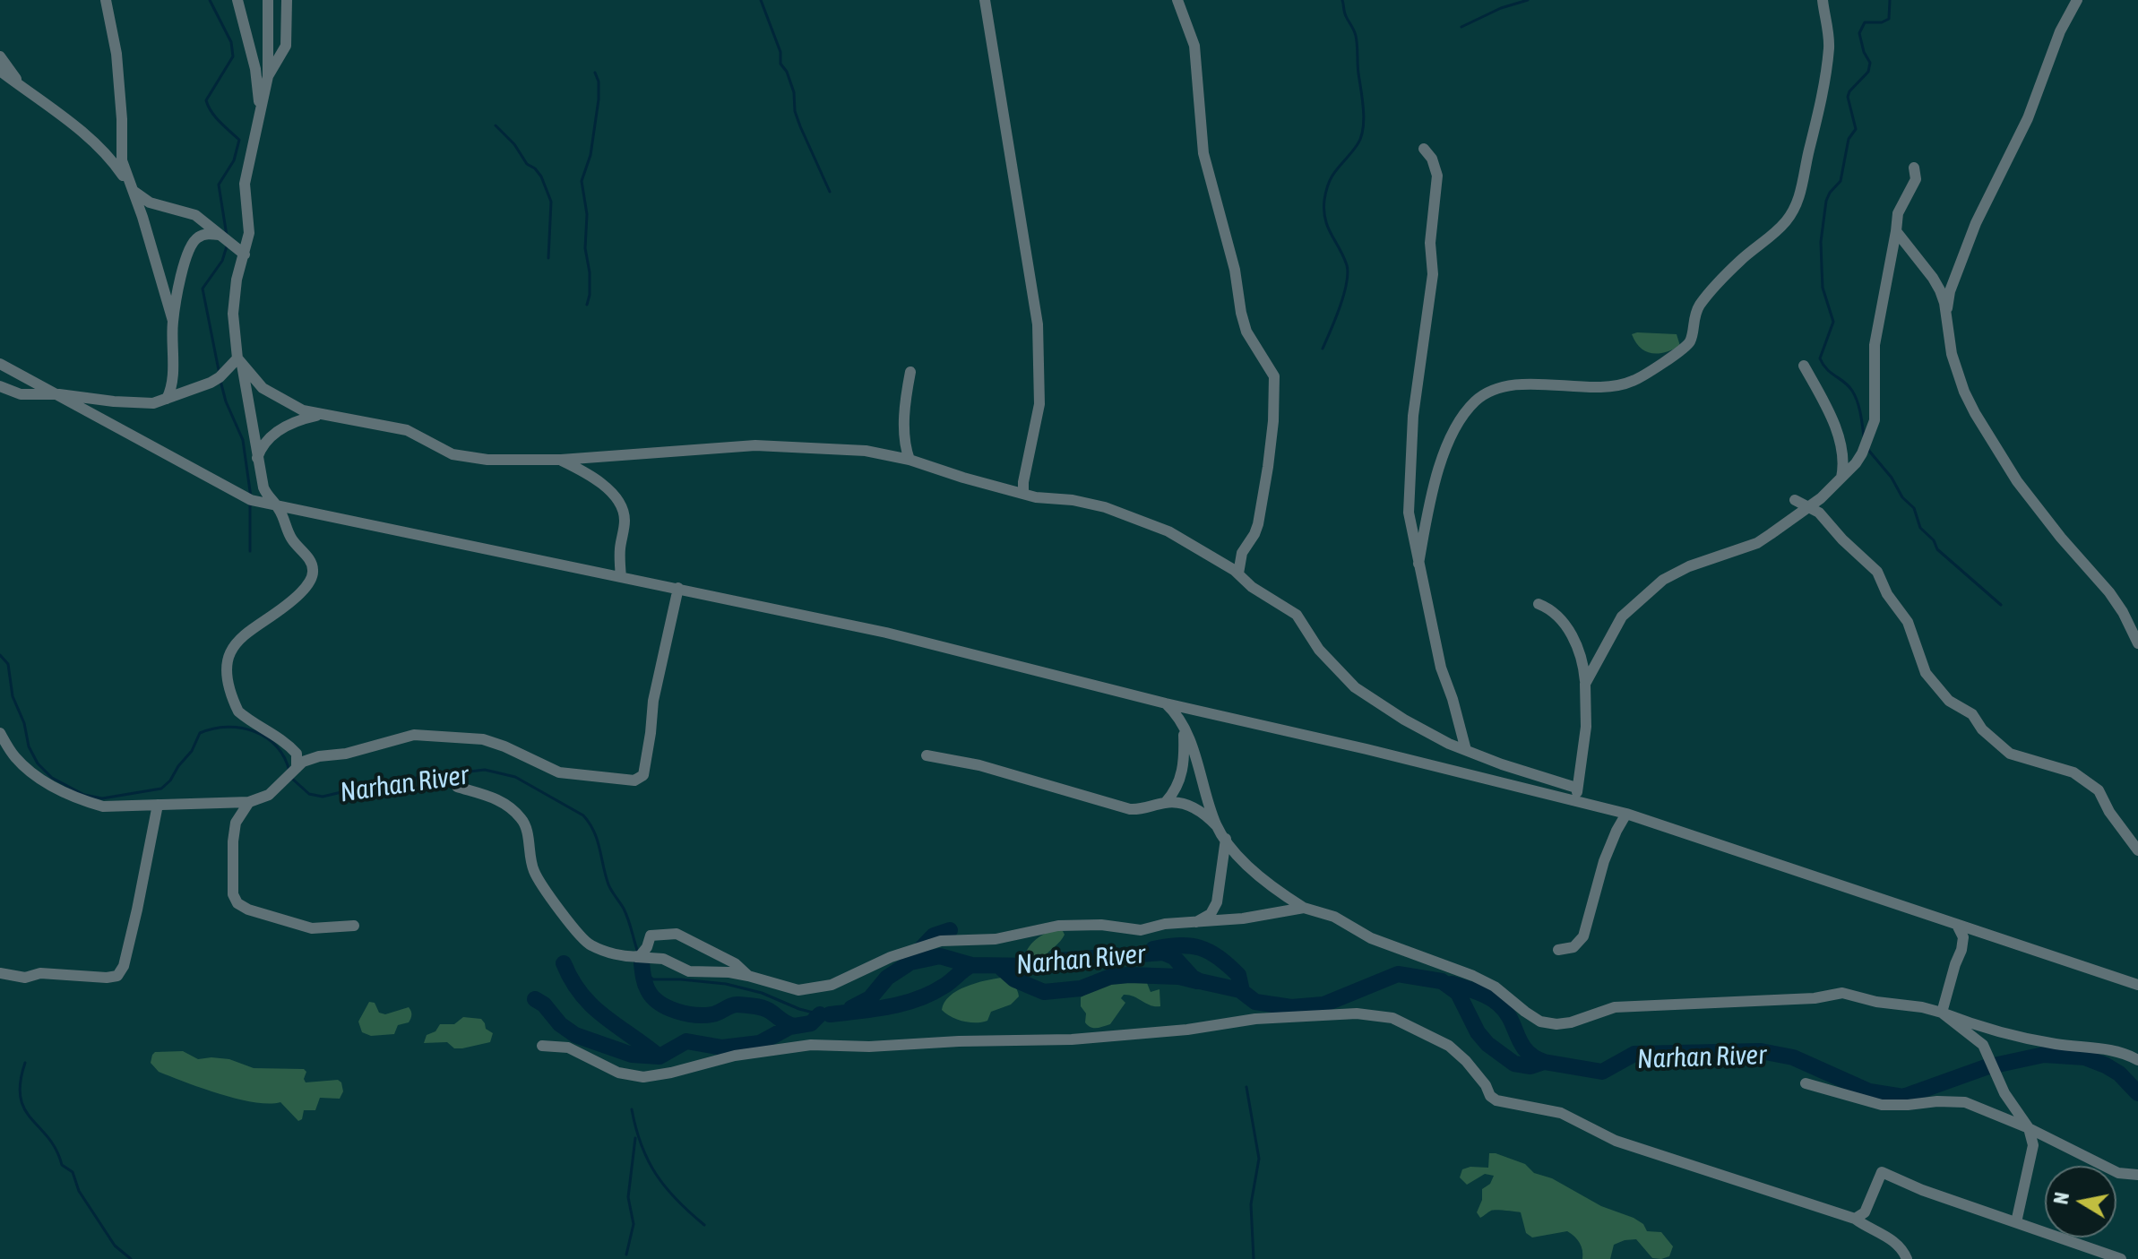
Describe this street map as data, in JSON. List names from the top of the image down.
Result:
{
  "water": ["Narhan River"],
  "north": "left"
}
